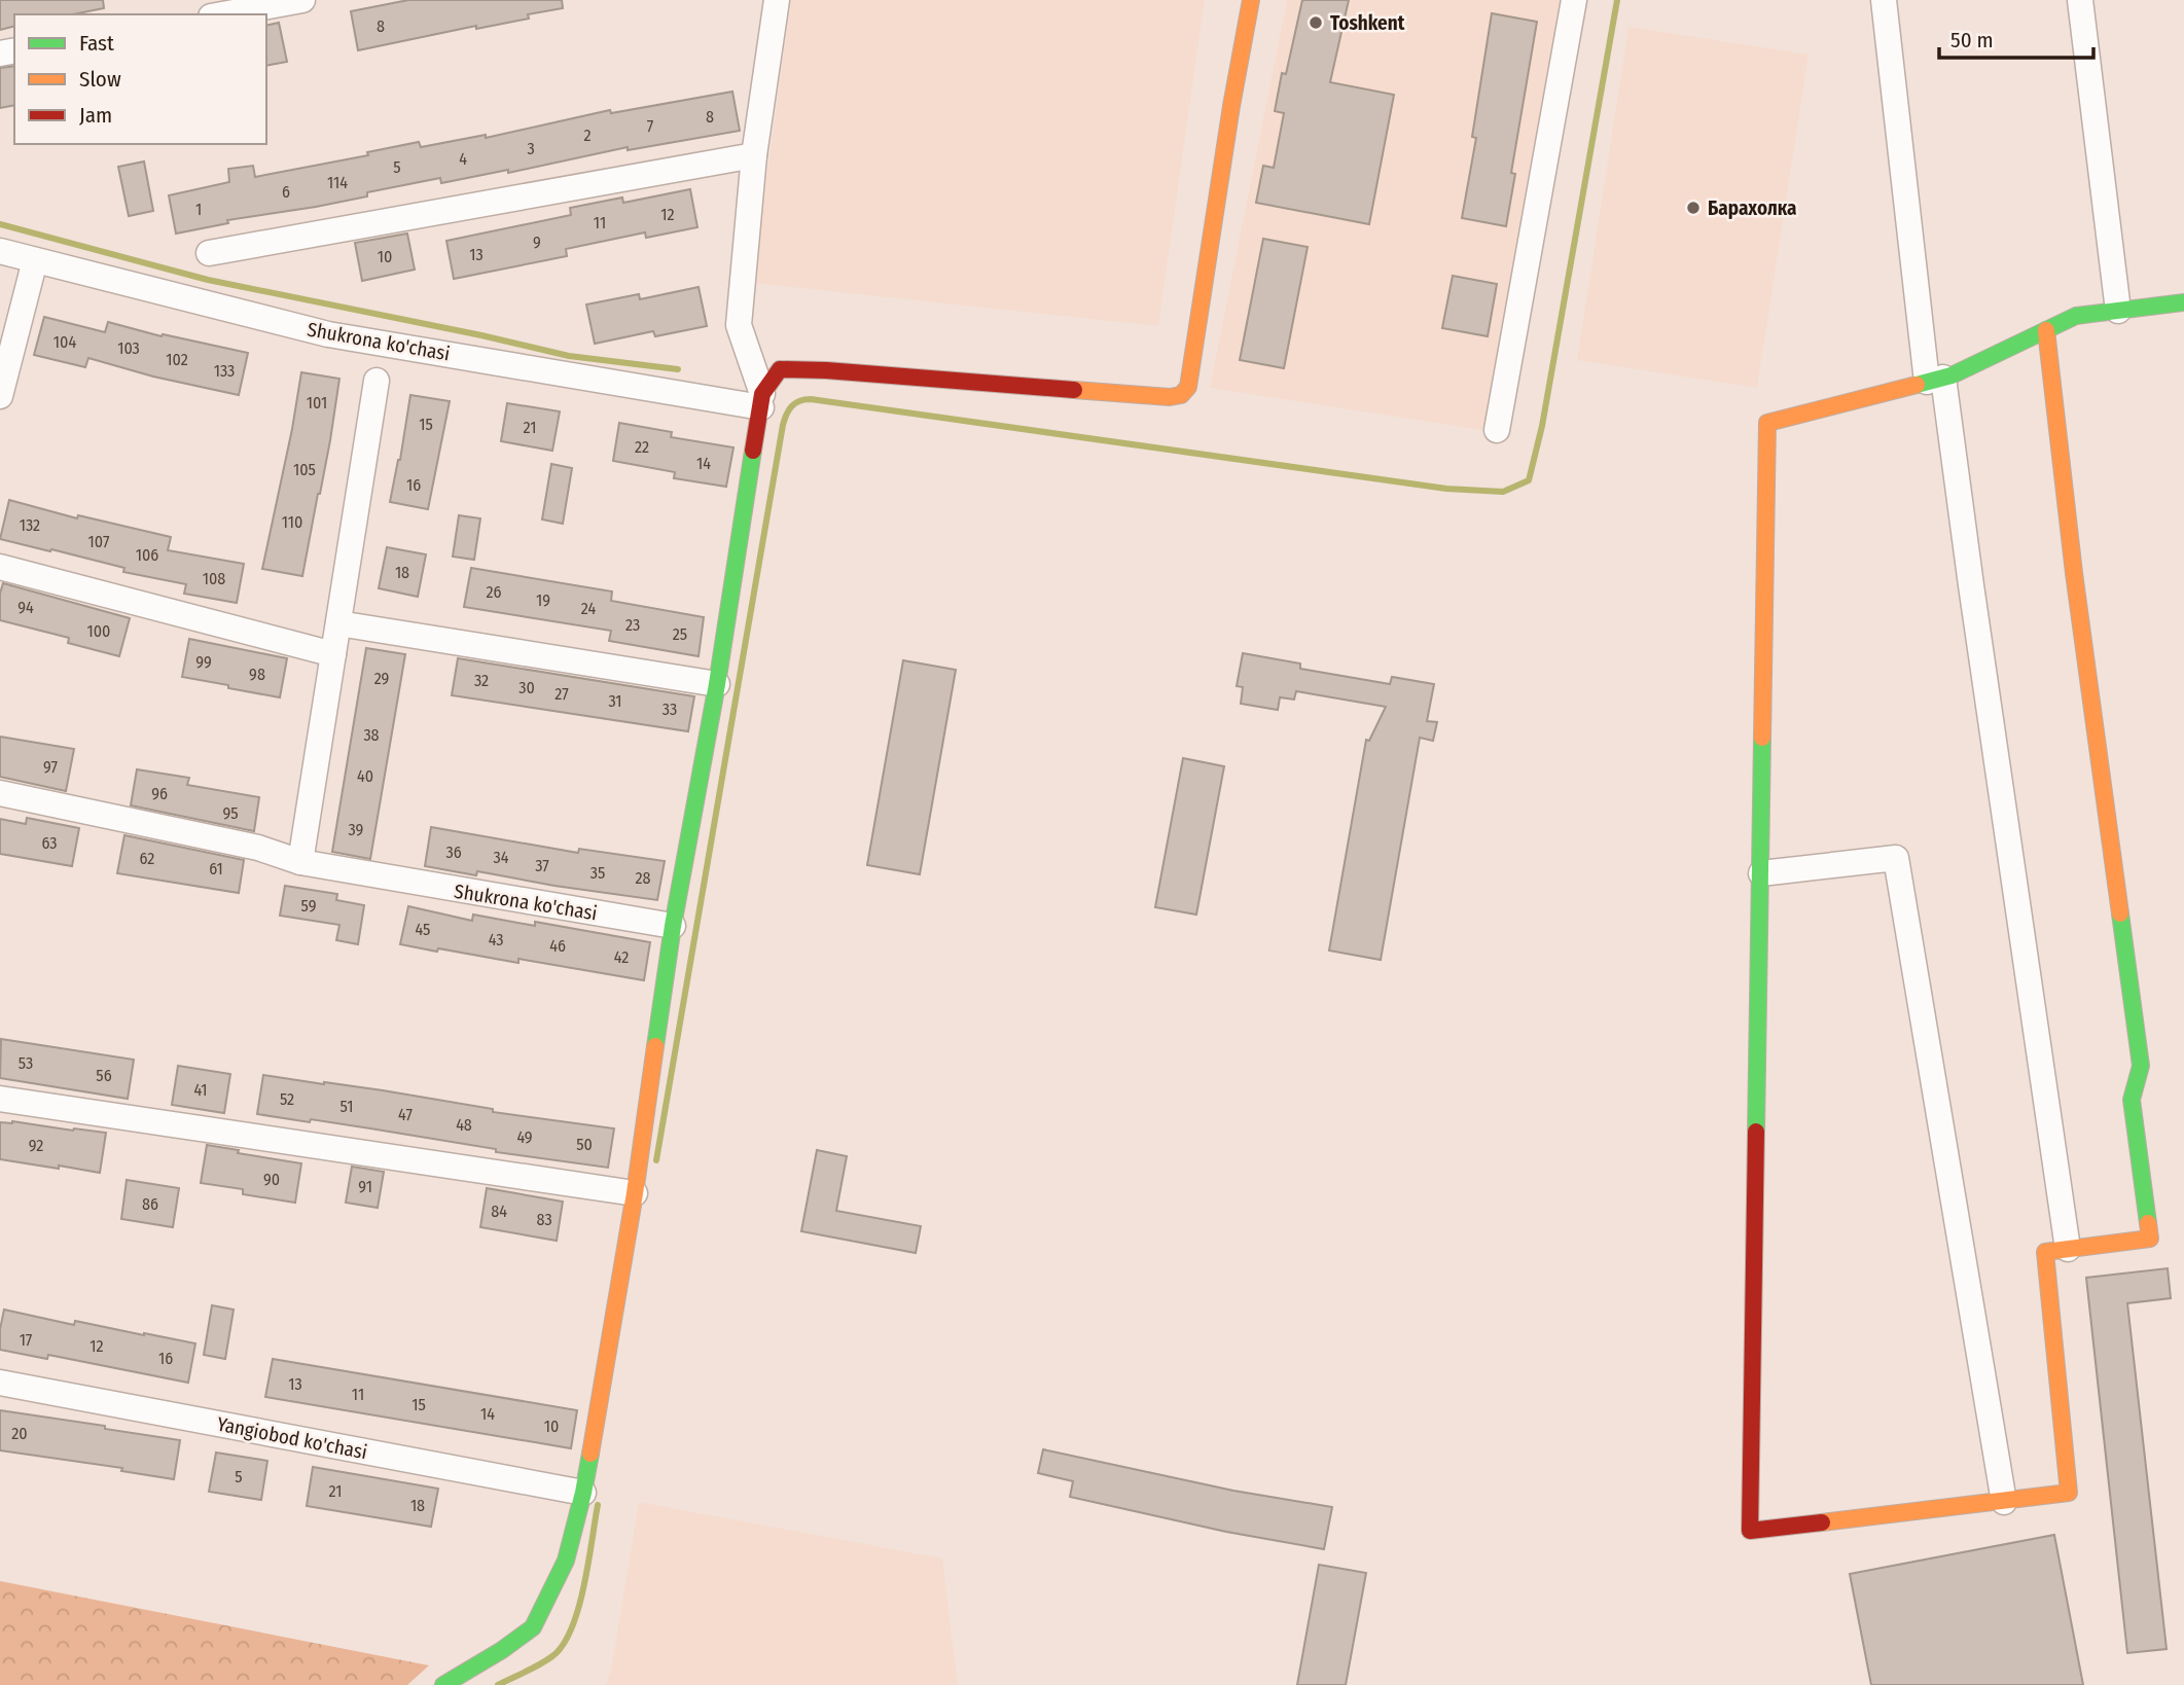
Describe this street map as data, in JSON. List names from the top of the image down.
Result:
{
  "streets": {
    "street": ["Shukrona ko'chasi", "Yangiobod ko'chasi"]
  },
  "places": ["Toshkent", "Барахолка"],
  "house_numbers": [
    "8",
    "8",
    "7",
    "2",
    "3",
    "4",
    "5",
    "114",
    "6",
    "1",
    "12",
    "11",
    "9",
    "13",
    "10",
    "104",
    "103",
    "102",
    "133",
    "101",
    "15",
    "21",
    "22",
    "14",
    "105",
    "16",
    "110",
    "132",
    "107",
    "106",
    "18",
    "108",
    "26",
    "19",
    "94",
    "24",
    "23",
    "100",
    "25",
    "99",
    "98",
    "29",
    "32",
    "30",
    "27",
    "31",
    "33",
    "38",
    "97",
    "40",
    "96",
    "95",
    "39",
    "63",
    "36",
    "34",
    "62",
    "37",
    "61",
    "35",
    "28",
    "59",
    "45",
    "43",
    "46",
    "42",
    "53",
    "56",
    "41",
    "52",
    "51",
    "47",
    "48",
    "49",
    "50",
    "92",
    "90",
    "91",
    "86",
    "84",
    "83",
    "17",
    "12",
    "16",
    "13",
    "11",
    "15",
    "14",
    "10",
    "20",
    "5",
    "21",
    "18"
  ],
  "legend": ["Fast", "Slow", "Jam"],
  "scale_bar": "50 m"
}
